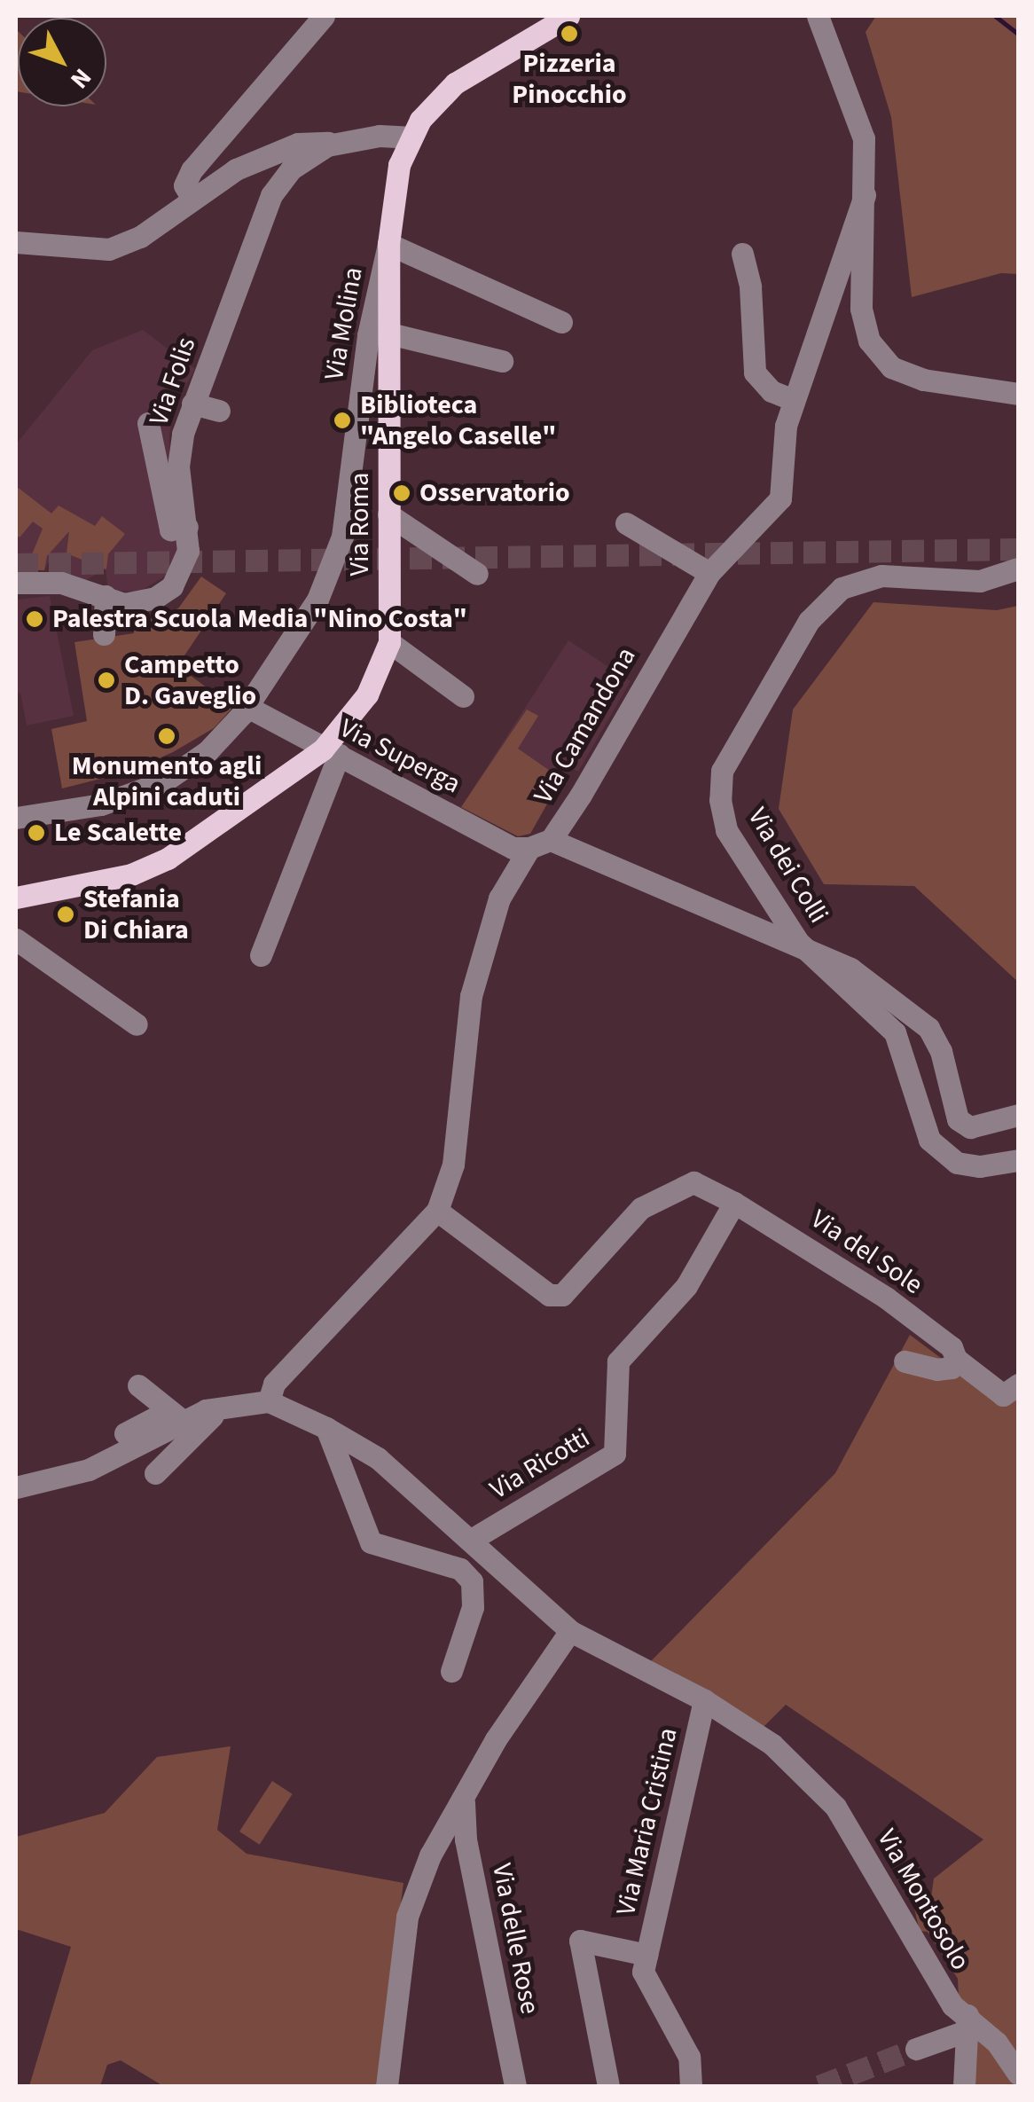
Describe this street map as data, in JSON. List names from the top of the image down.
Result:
{
  "streets": {
    "main road": ["Via Roma"],
    "street": [
      "Via Molina",
      "Via Folis",
      "Via Camandona",
      "Via Superga",
      "Via dei Colli",
      "Via del Sole",
      "Via Ricotti",
      "Via Maria Cristina",
      "Via Montosolo",
      "Via delle Rose"
    ]
  },
  "crossings": [
    ["Via Molina", "Via Roma"],
    ["Via Molina", "Via Superga"],
    ["Via Folis", "Via Roma"],
    ["Via Roma", "Via Superga"],
    ["Via Camandona", "Via Superga"],
    ["Via Camandona", "Via Maria Cristina"],
    ["Via Superga", "Via dei Colli"],
    ["Via del Sole", "Via Ricotti"],
    ["Via Ricotti", "Via Maria Cristina"],
    ["Via Maria Cristina", "Via Montosolo"]
  ],
  "places": [
    "Pizzeria Pinocchio",
    "Biblioteca \"Angelo Caselle\"",
    "Osservatorio",
    "Palestra Scuola Media \"Nino Costa\"",
    "Campetto D. Gaveglio",
    "Monumento agli Alpini caduti",
    "Le Scalette",
    "Stefania Di Chiara"
  ],
  "north": "bottom right"
}
